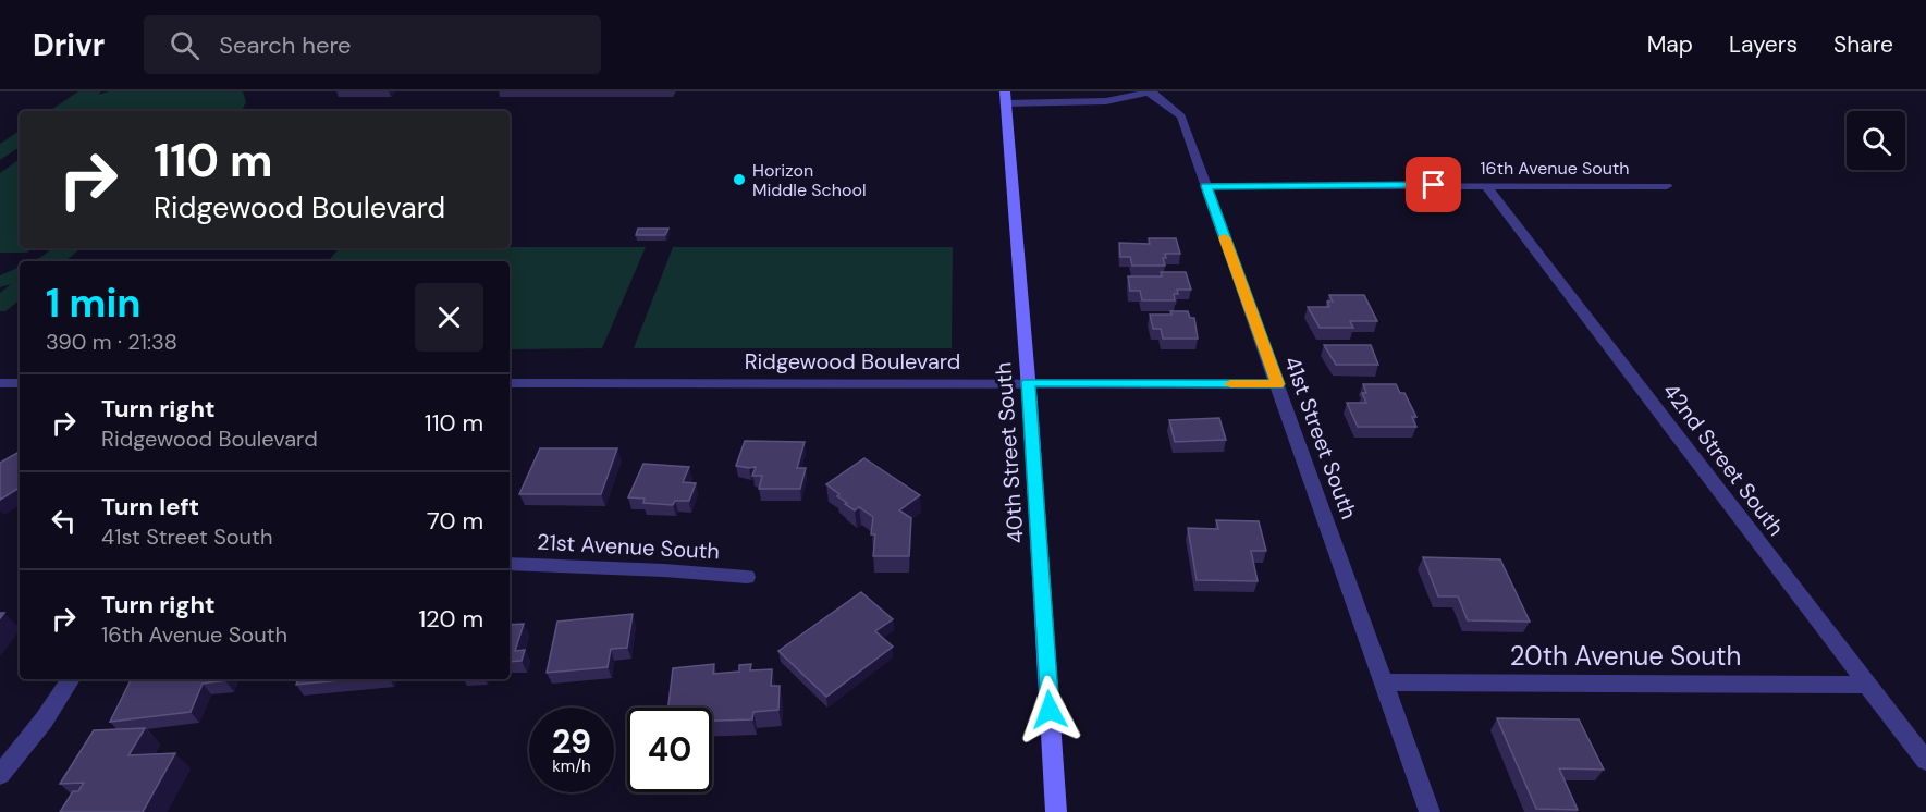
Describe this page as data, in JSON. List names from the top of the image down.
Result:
{
  "streets": {
    "street": [
      "16th Avenue South",
      "Ridgewood Boulevard",
      "41st Street South",
      "40th Street South",
      "42nd Street South",
      "21st Avenue South",
      "20th Avenue South"
    ]
  },
  "crossings": [
    ["16th Avenue South", "41st Street South"],
    ["16th Avenue South", "42nd Street South"],
    ["Ridgewood Boulevard", "41st Street South"],
    ["Ridgewood Boulevard", "40th Street South"],
    ["41st Street South", "20th Avenue South"],
    ["42nd Street South", "20th Avenue South"]
  ],
  "places": ["Horizon Middle School"],
  "page": {
    "header": "Drivr",
    "search": "Search here",
    "nav": ["Map", "Layers", "Share"],
    "turn": ["110 m", "Ridgewood Boulevard"],
    "heading": ["1 min", "390 m · 21:38"],
    "list": [
      {
        "name": "Turn right",
        "note": "Ridgewood Boulevard",
        "value": "110 m"
      },
      {
        "name": "Turn left",
        "note": "41st Street South",
        "value": "70 m"
      },
      {
        "name": "Turn right",
        "note": "16th Avenue South",
        "value": "120 m"
      }
    ],
    "speed": "29 km/h",
    "limit": "40"
  }
}
